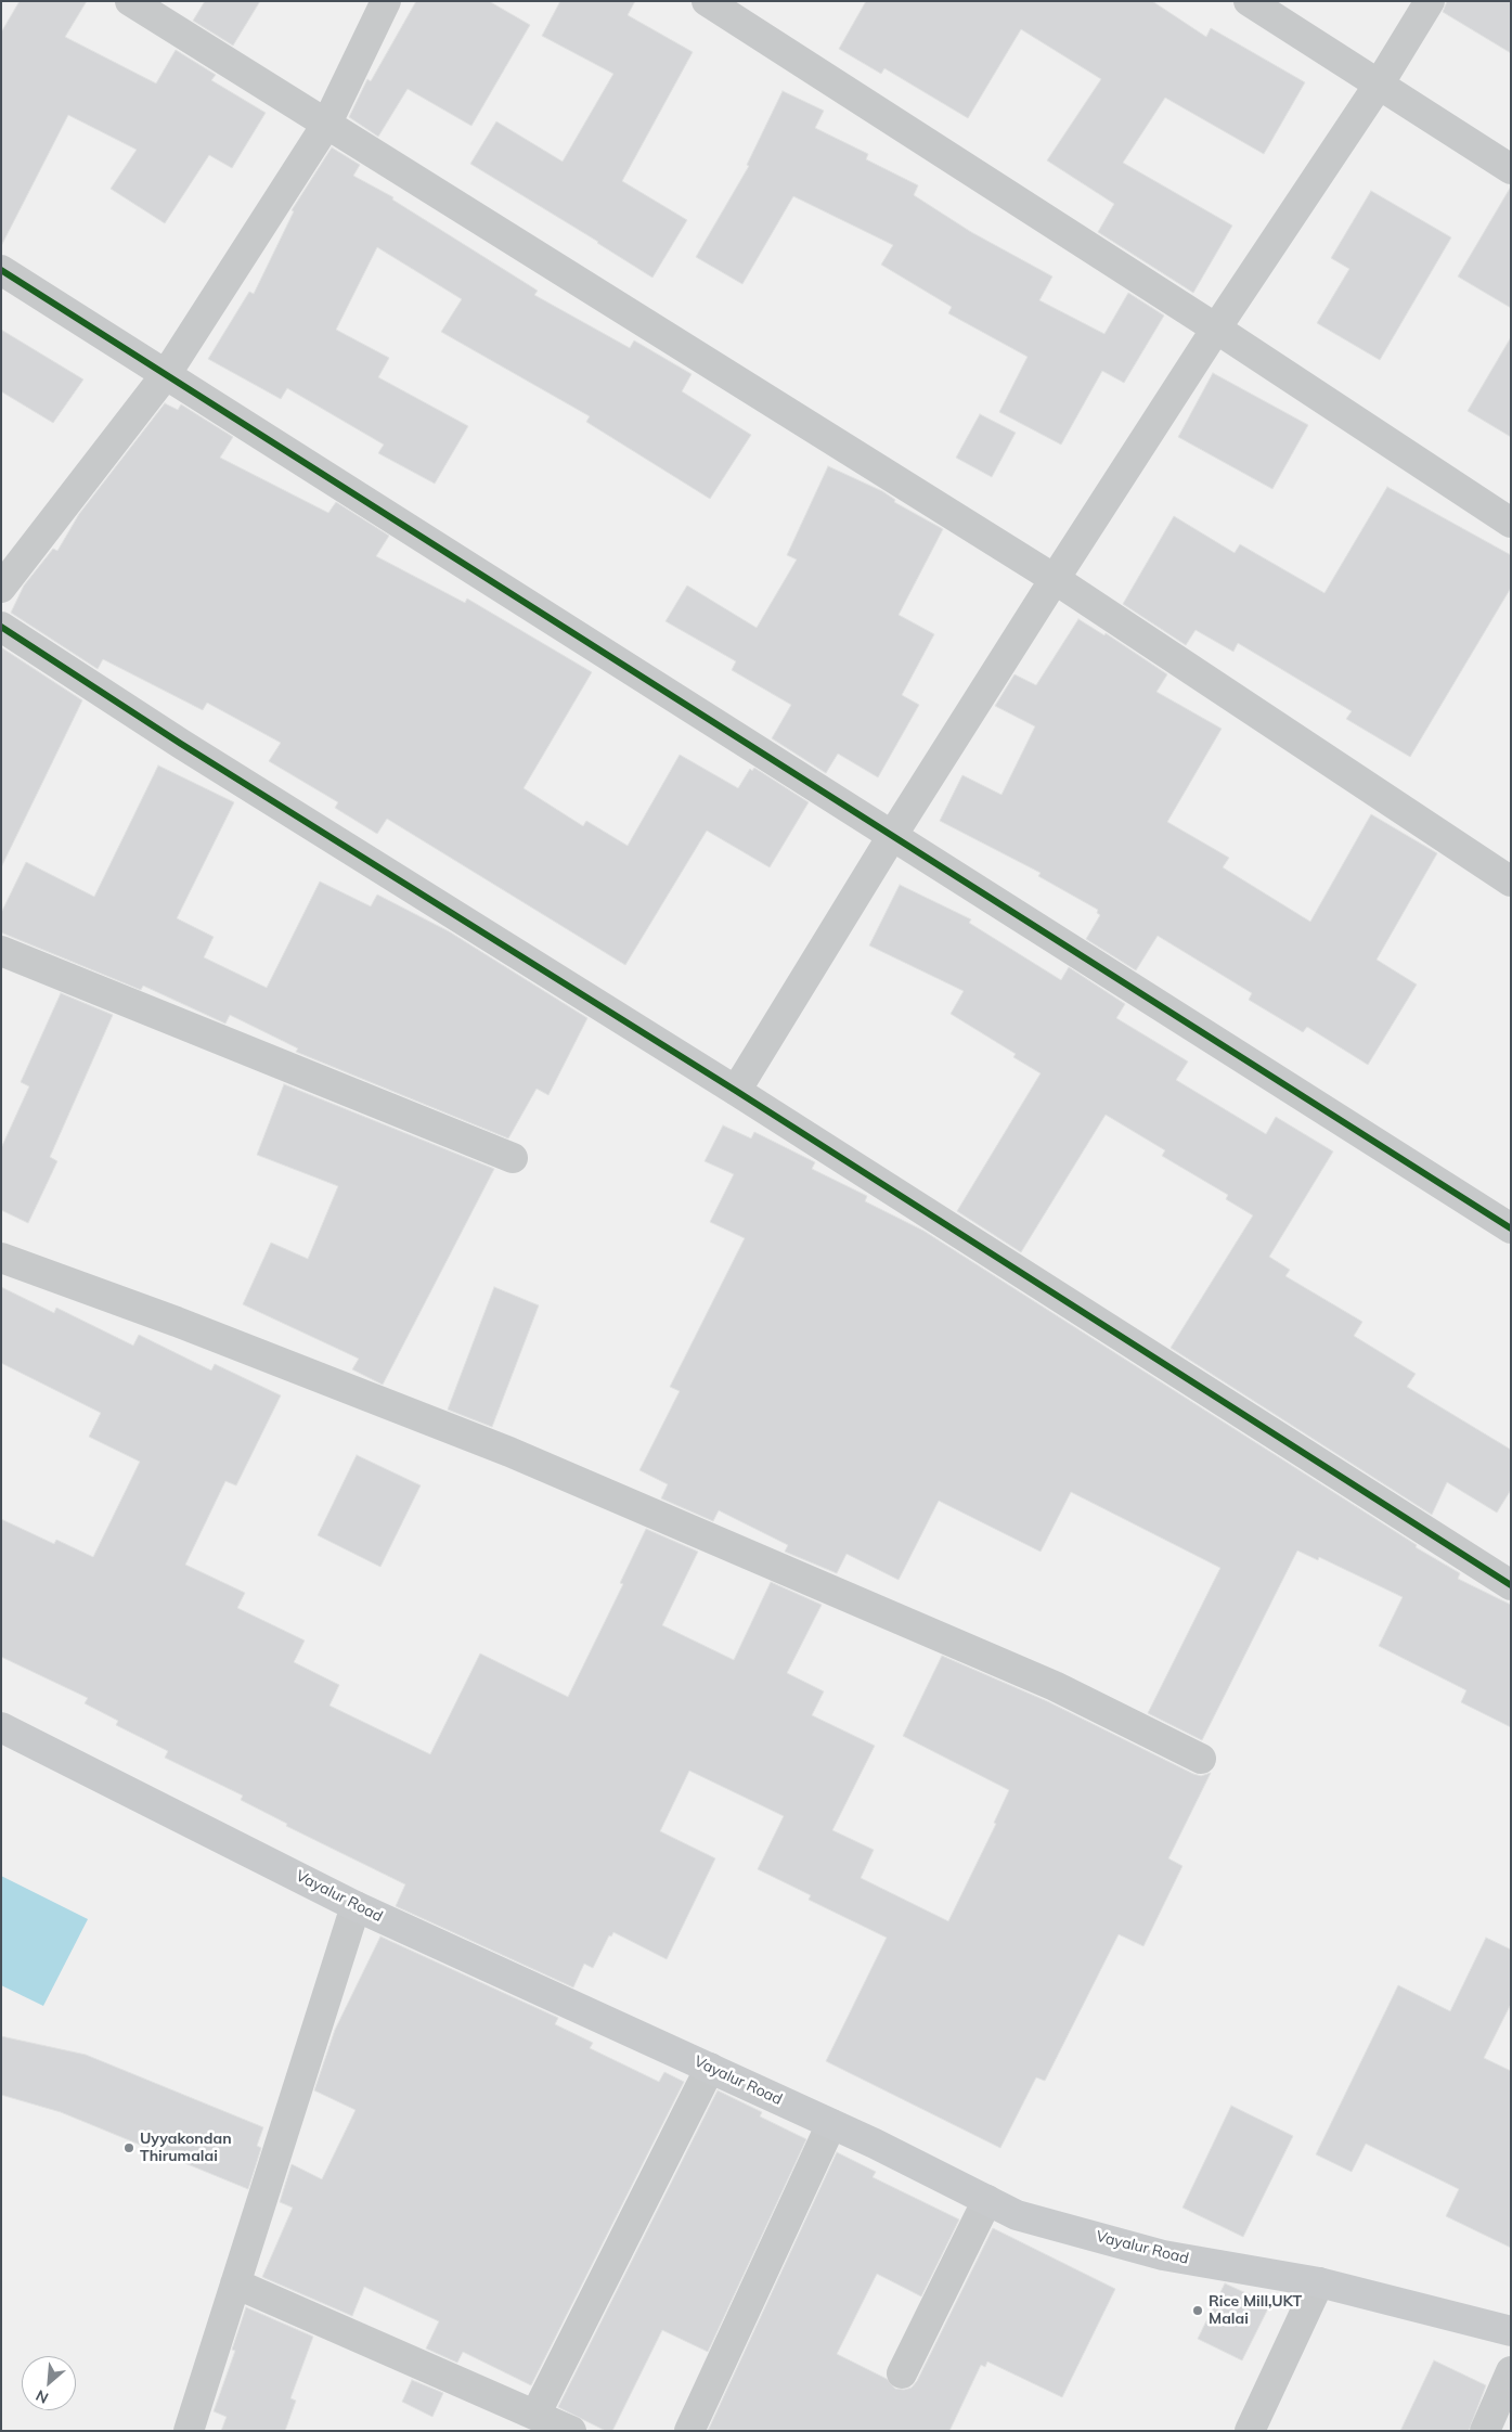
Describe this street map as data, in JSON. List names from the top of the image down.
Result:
{
  "streets": {
    "main road": ["Vayalur Road"]
  },
  "places": ["Uyyakondan Thirumalai", "Rice Mill,UKT Malai"],
  "north": "bottom left"
}
